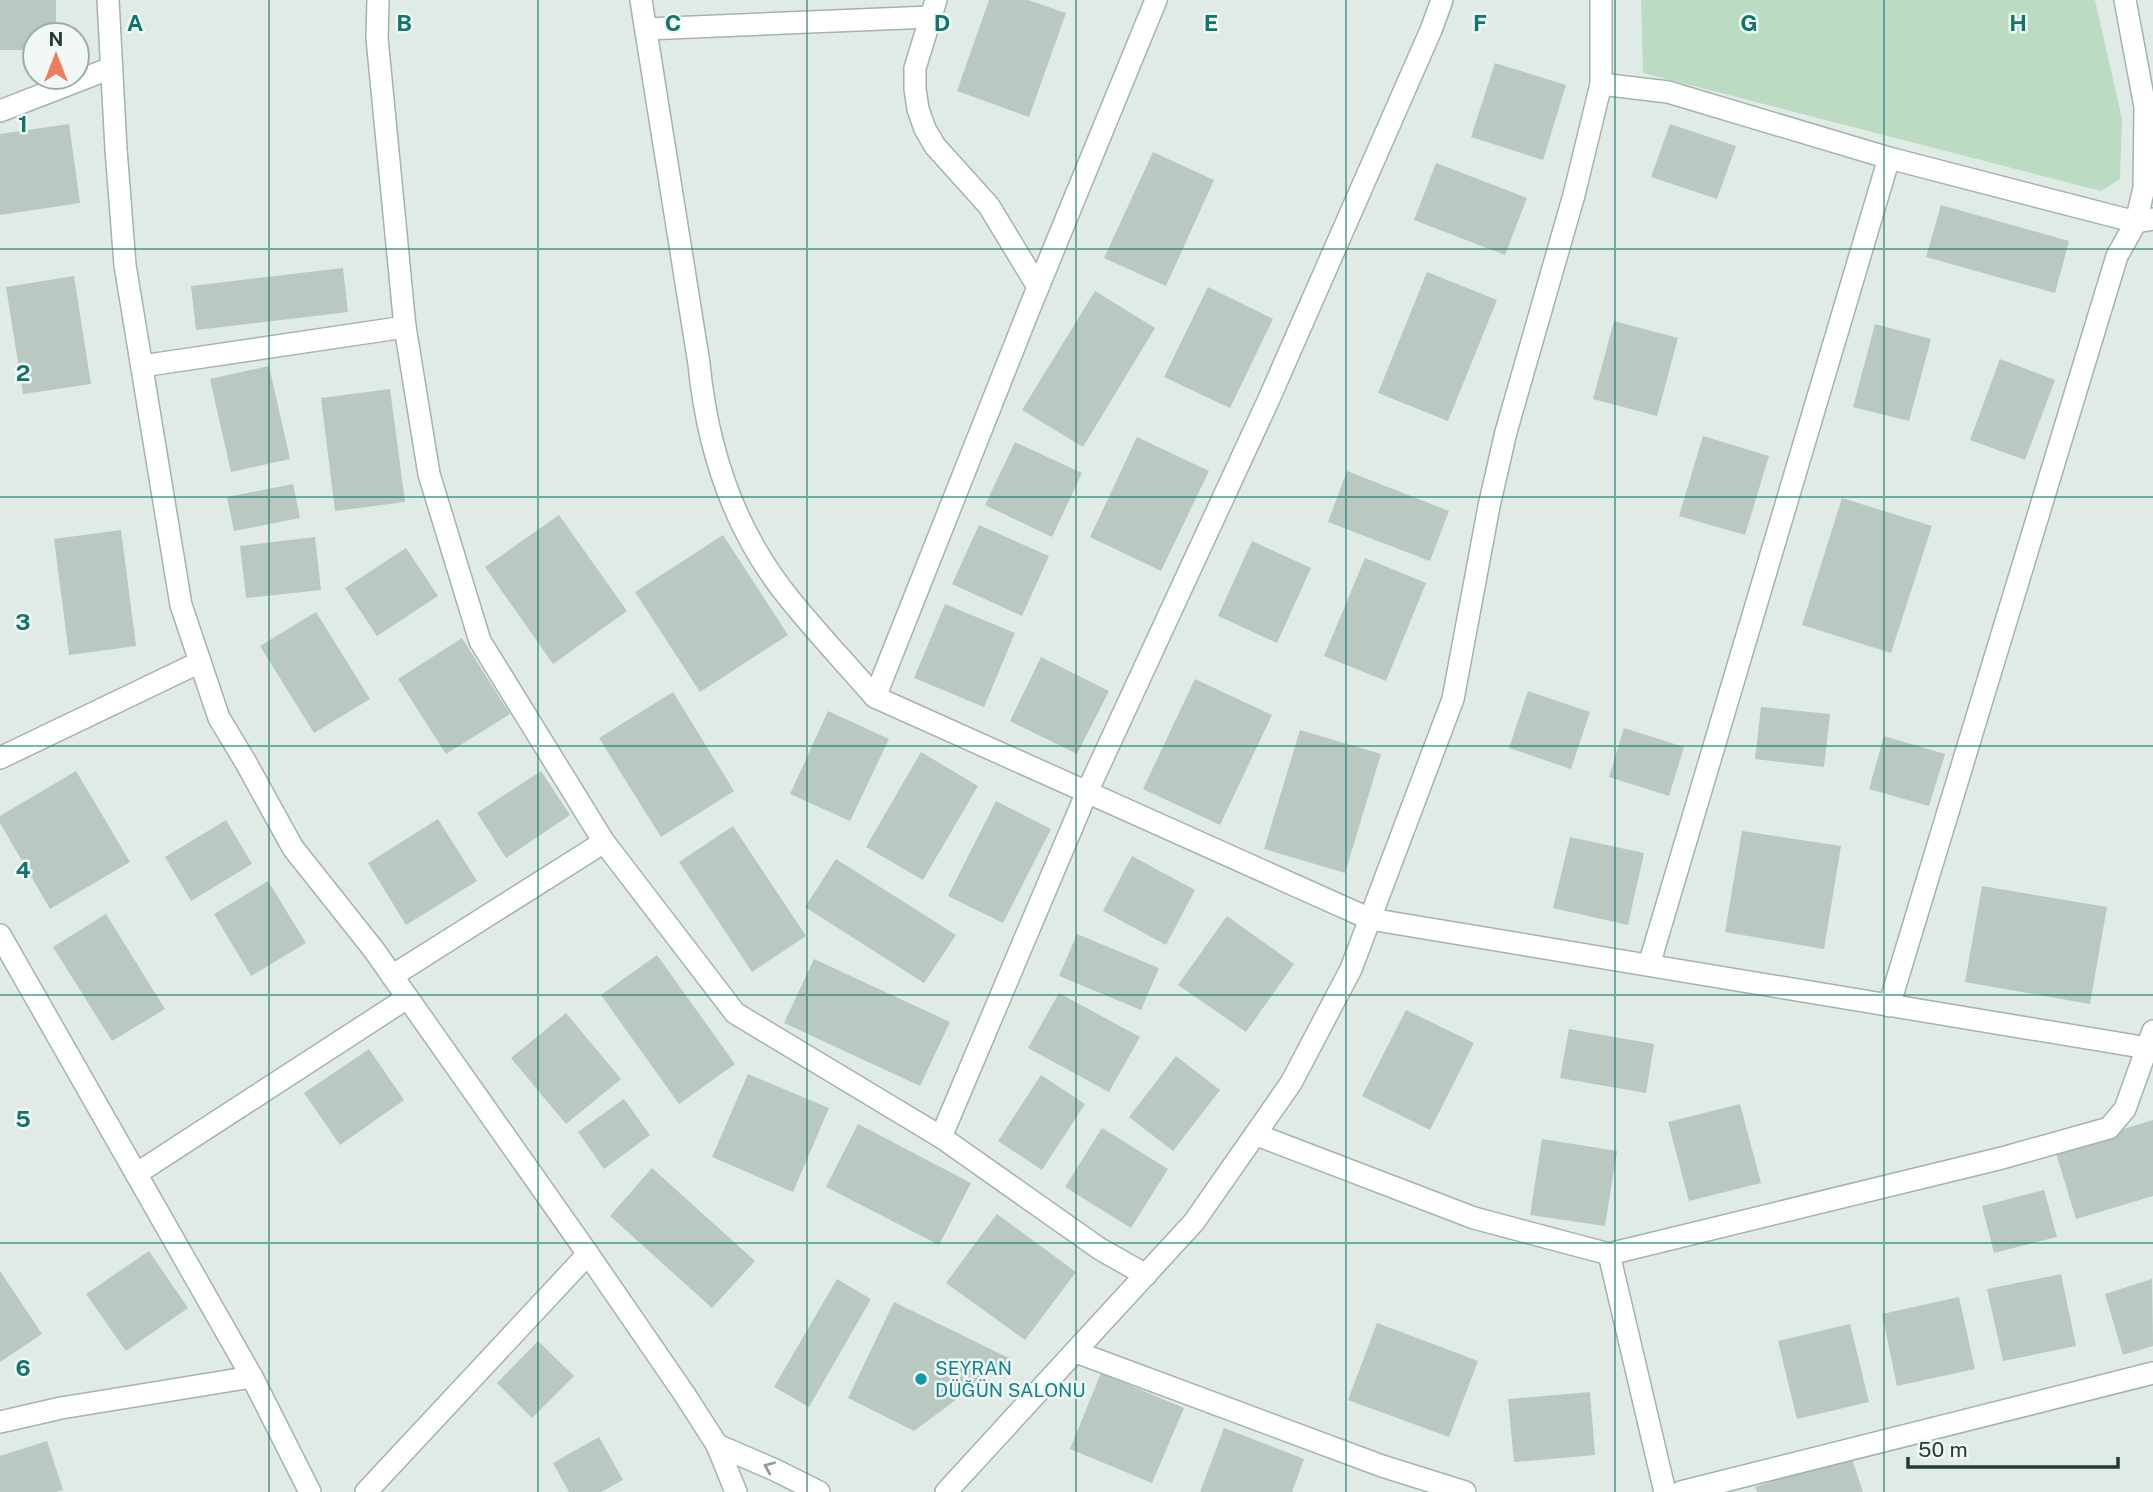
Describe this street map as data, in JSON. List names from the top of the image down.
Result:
{
  "places": ["SEYRAN DÜĞÜN SALONU"],
  "scale_bar": "50 m",
  "north": "top",
  "grid": {
    "columns": [
      "A",
      "B",
      "C",
      "D",
      "E",
      "F",
      "G",
      "H"
    ],
    "rows": [
      "1",
      "2",
      "3",
      "4",
      "5",
      "6"
    ]
  }
}
